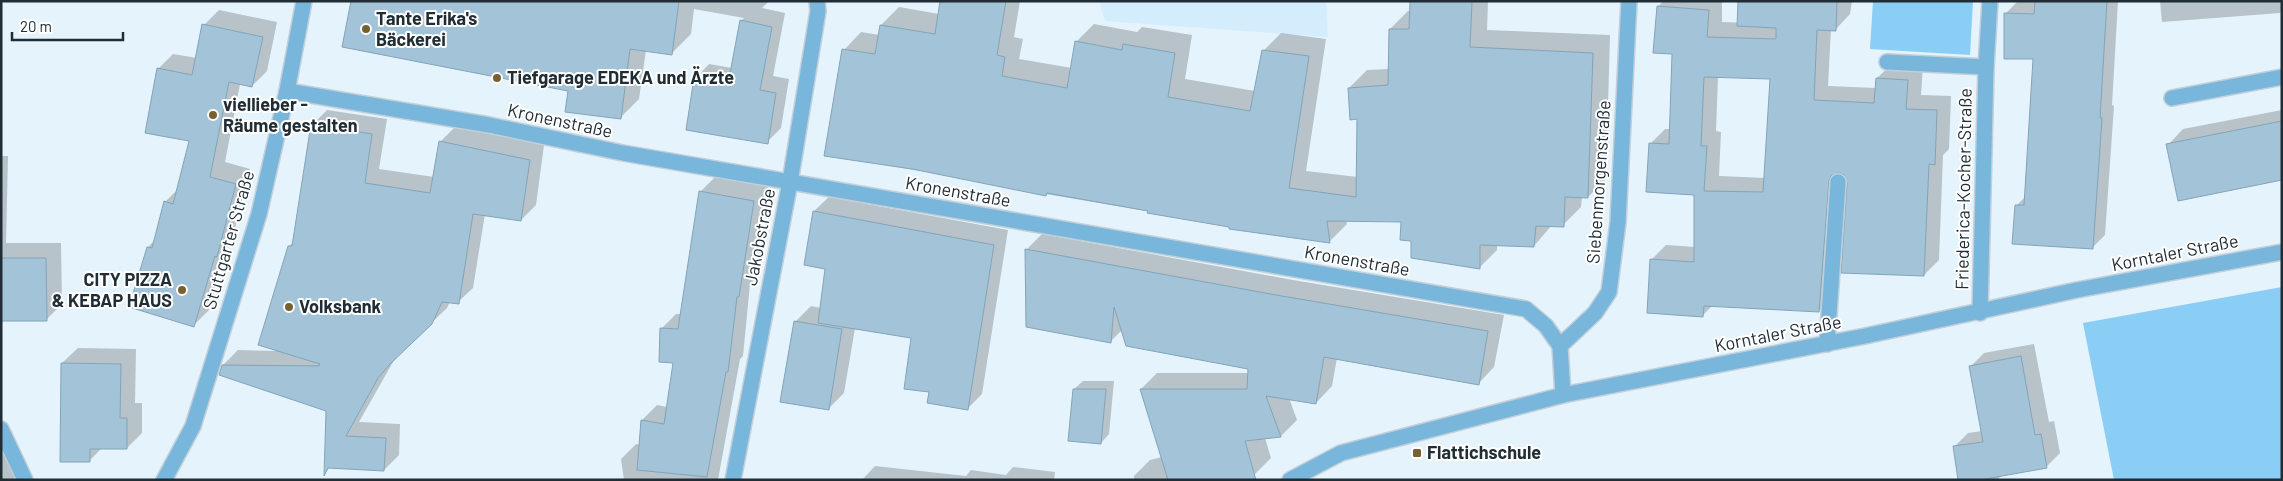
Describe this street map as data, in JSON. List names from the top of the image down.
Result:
{
  "streets": {
    "street": [
      "Kronenstraße",
      "Siebenmorgenstraße",
      "Friederica-Kocher-Straße",
      "Jakobstraße",
      "Stuttgarter Straße",
      "Korntaler Straße"
    ]
  },
  "crossings": [
    ["Kronenstraße", "Siebenmorgenstraße"],
    ["Kronenstraße", "Jakobstraße"],
    ["Kronenstraße", "Stuttgarter Straße"],
    ["Friederica-Kocher-Straße", "Korntaler Straße"]
  ],
  "places": {
    "other": [
      "Tante Erika's Bäckerei",
      "Tiefgarage EDEKA und Ärzte",
      "viellieber - Räume gestalten",
      "CITY PIZZA & KEBAP HAUS",
      "Volksbank"
    ],
    "transit": ["Flattichschule"]
  },
  "scale_bar": "20 m"
}
